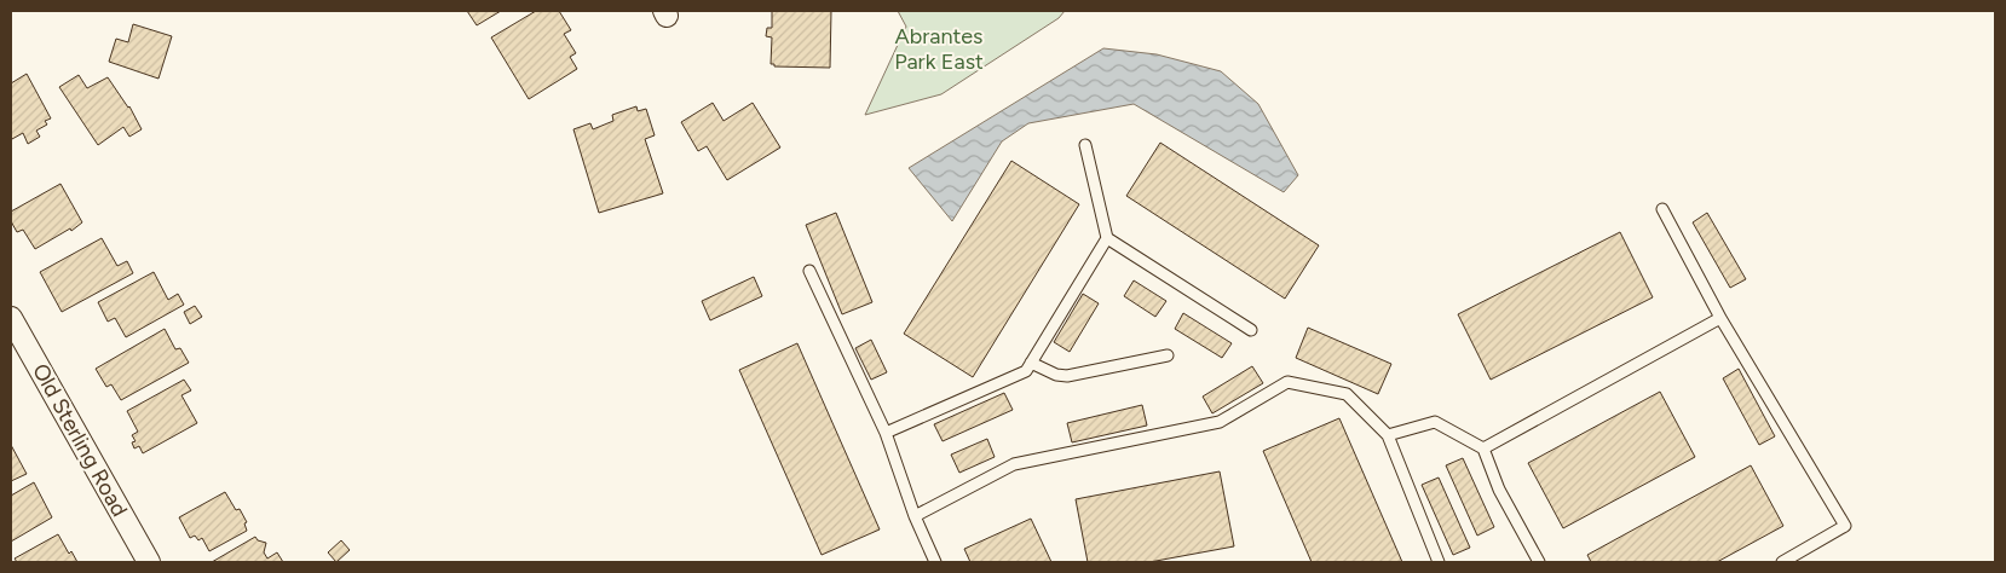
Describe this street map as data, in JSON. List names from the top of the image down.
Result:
{
  "streets": {
    "street": ["Old Sterling Road"]
  },
  "parks": ["Abrantes Park East"]
}
